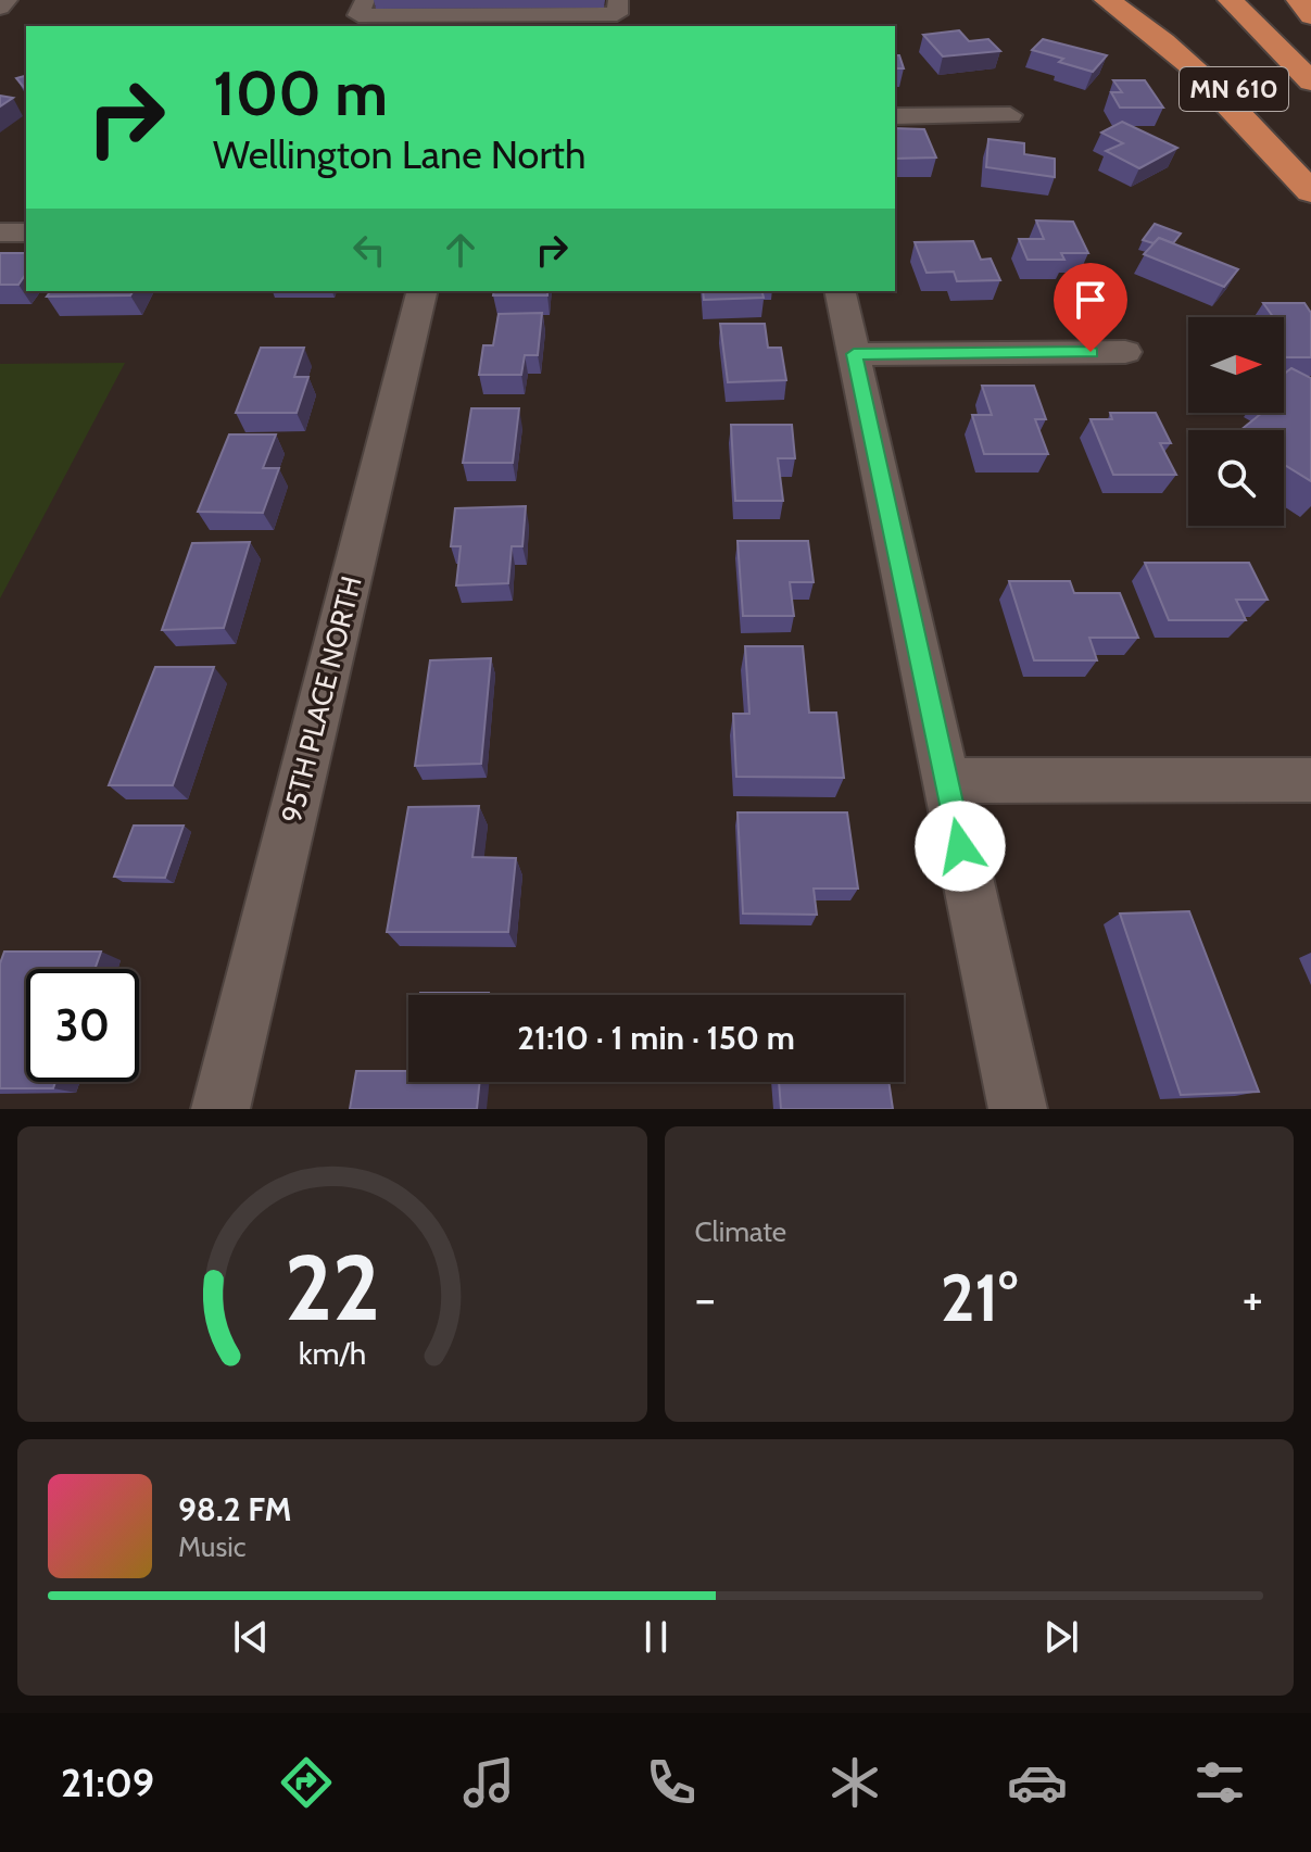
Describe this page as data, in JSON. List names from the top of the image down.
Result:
{
  "streets": {
    "highway": ["MN 610"],
    "street": ["95TH PLACE NORTH"]
  },
  "north": "right",
  "page": {
    "turn": ["100 m", "Wellington Lane North"],
    "limit": "30",
    "trip": "21:10 · 1 min · 150 m",
    "tile": "Climate",
    "heat": ["−", "21°", "+"],
    "song": ["98.2 FM", "Music"],
    "tabs": "21:09",
    "gauge": ["22", "km/h"]
  }
}
